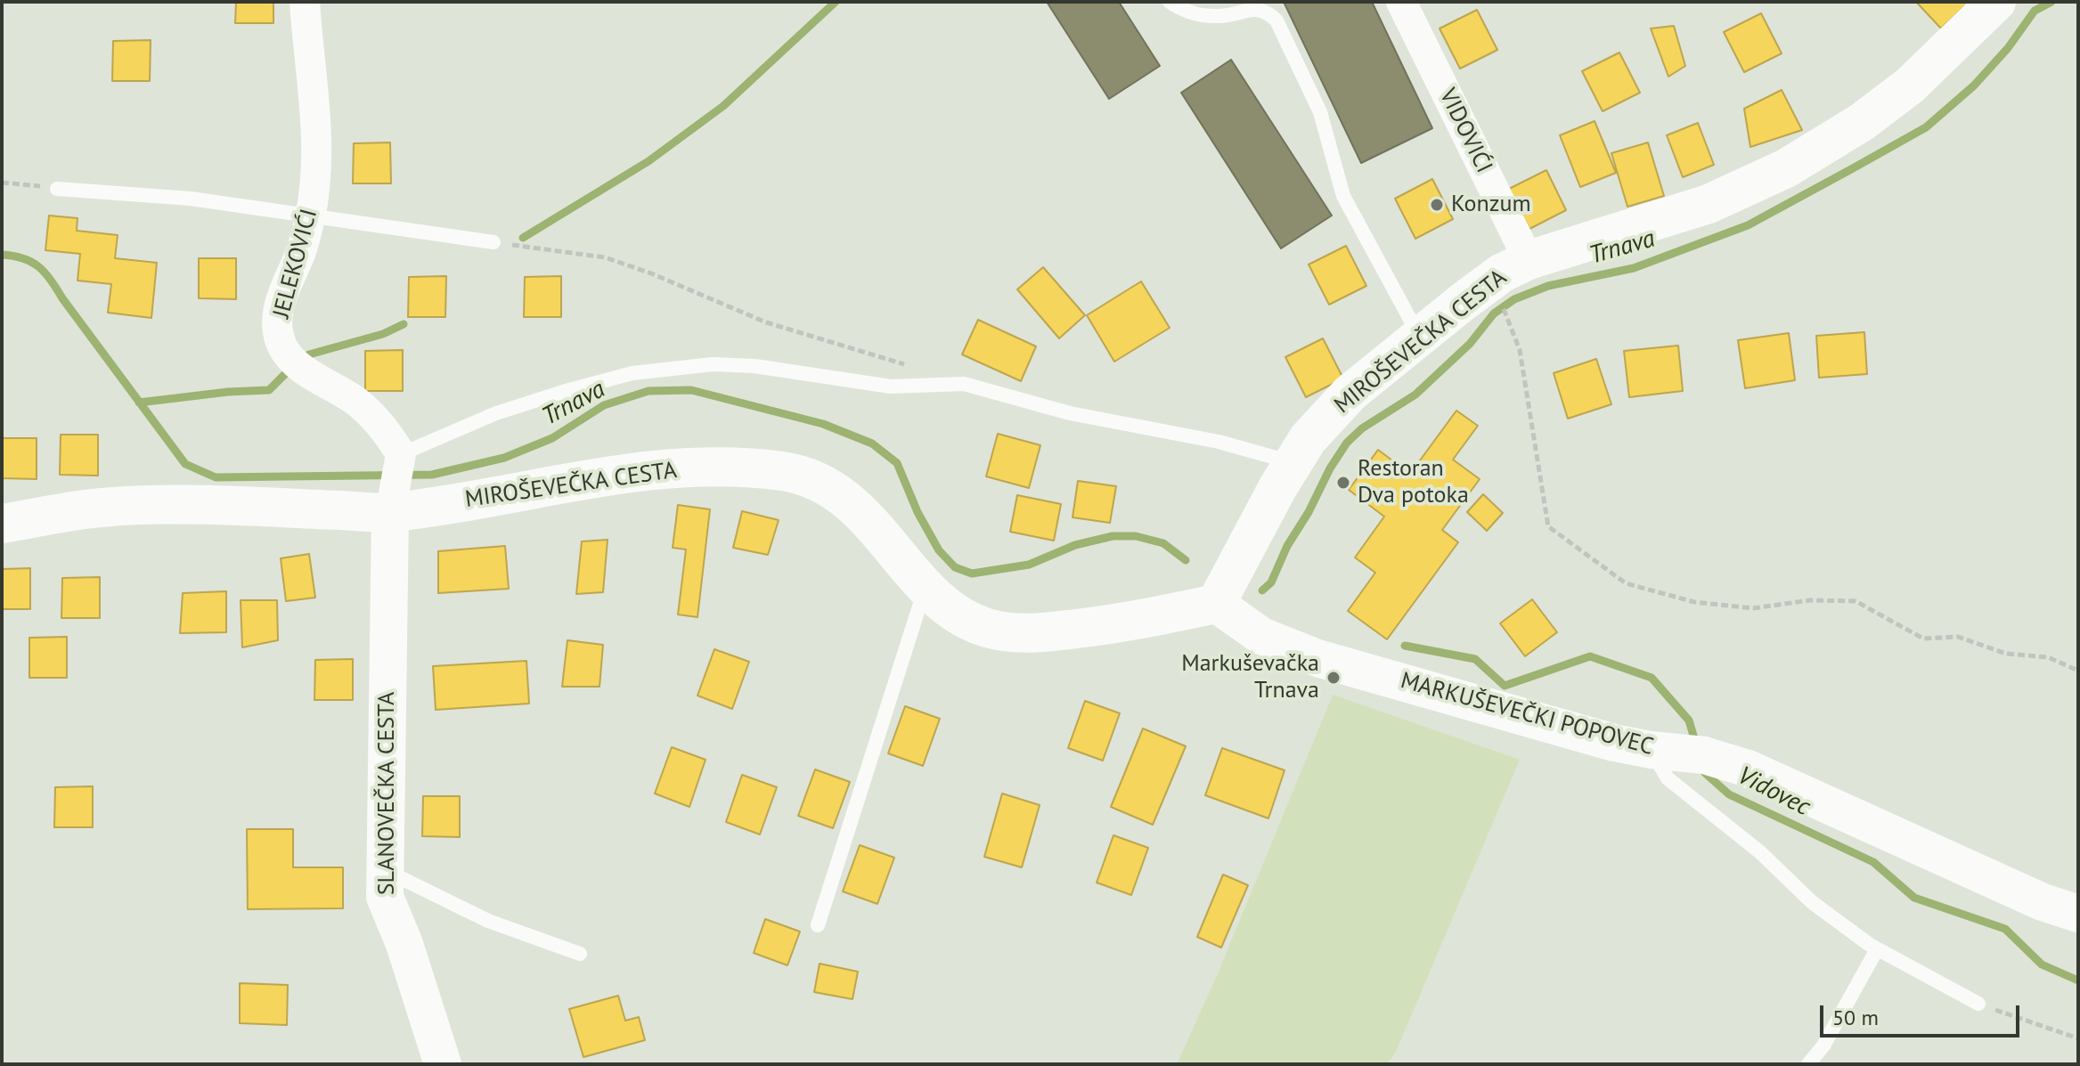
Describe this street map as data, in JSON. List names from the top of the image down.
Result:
{
  "streets": {
    "main road": ["MIROŠEVEČKA CESTA"],
    "street": [
      "VIDOVIĆI",
      "JELEKOVIĆI",
      "MARKUŠEVEČKI POPOVEC",
      "SLANOVEČKA CESTA"
    ]
  },
  "crossings": [
    ["VIDOVIĆI", "MIROŠEVEČKA CESTA"],
    ["JELEKOVIĆI", "MIROŠEVEČKA CESTA"],
    ["JELEKOVIĆI", "SLANOVEČKA CESTA"],
    ["MIROŠEVEČKA CESTA", "MARKUŠEVEČKI POPOVEC"],
    ["MIROŠEVEČKA CESTA", "SLANOVEČKA CESTA"]
  ],
  "water": ["Trnava", "Vidovec"],
  "places": ["Konzum", "Restoran Dva potoka", "Markuševačka Trnava"],
  "scale_bar": "50 m"
}
